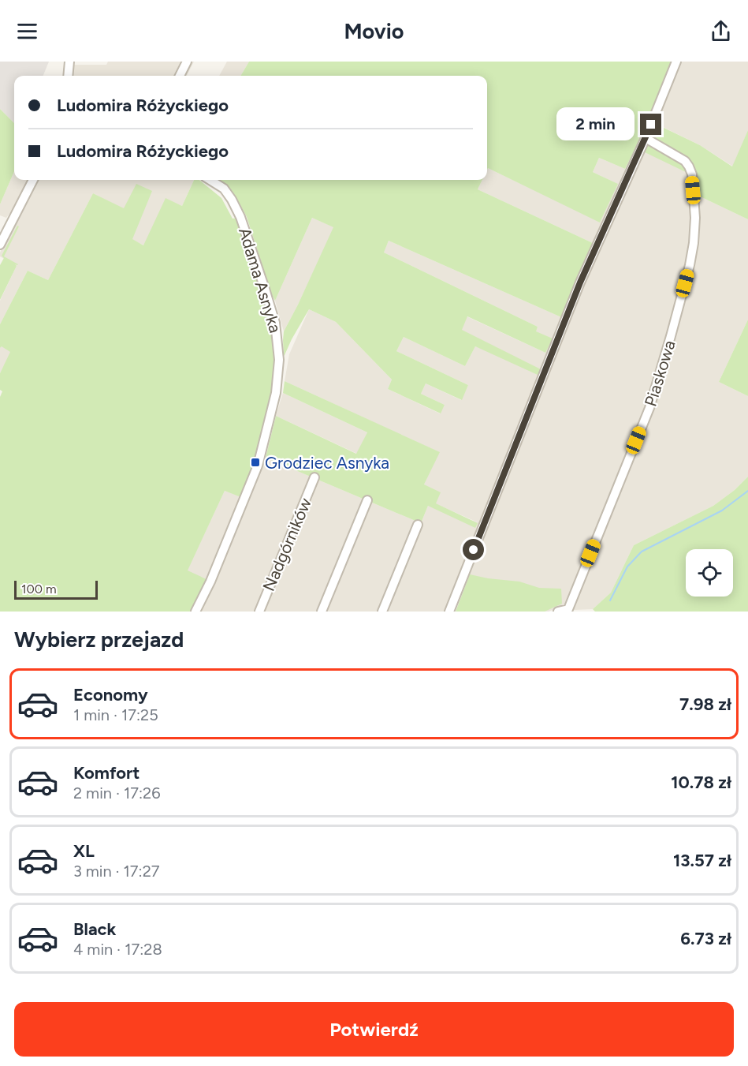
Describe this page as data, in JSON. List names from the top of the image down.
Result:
{
  "streets": {
    "street": ["Adama Asnyka", "Piaskowa", "Nadgórników"]
  },
  "places": {
    "transit": ["Grodziec Asnyka"]
  },
  "scale_bar": "100 m",
  "page": {
    "header": "Movio",
    "banner": ["Ludomira Różyckiego", "Ludomira Różyckiego"],
    "bubble": "2 min",
    "scale": "100 m",
    "heading": "Wybierz przejazd",
    "list": [
      {
        "name": "Economy",
        "note": "1 min · 17:25",
        "value": "7.98 zł"
      },
      {
        "name": "Komfort",
        "note": "2 min · 17:26",
        "value": "10.78 zł"
      },
      {
        "name": "XL",
        "note": "3 min · 17:27",
        "value": "13.57 zł"
      },
      {
        "name": "Black",
        "note": "4 min · 17:28",
        "value": "6.73 zł"
      }
    ],
    "buttons": "Potwierdź"
  }
}
